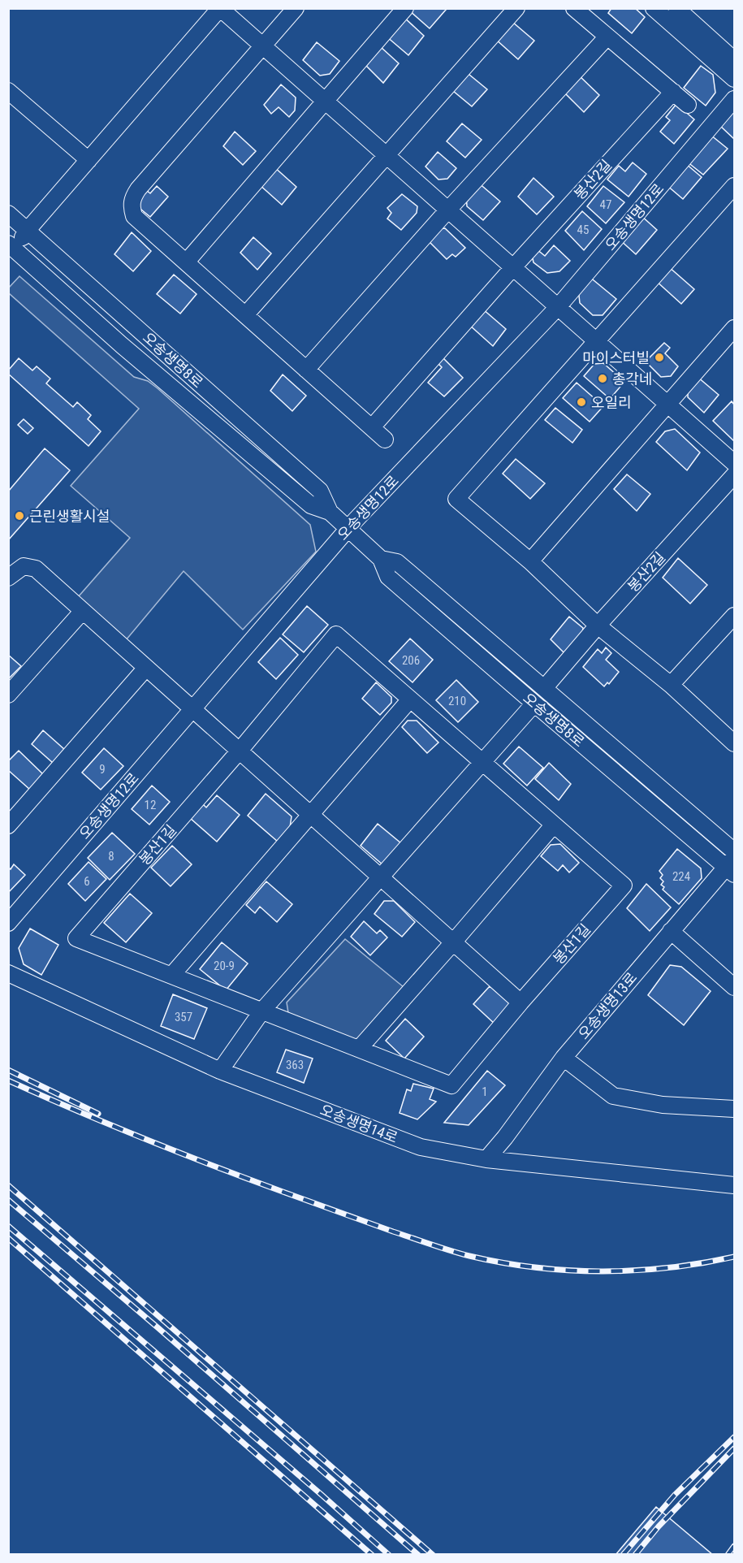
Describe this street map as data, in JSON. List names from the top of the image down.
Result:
{
  "streets": {
    "street": [
      "봉산2길",
      "오송생명12로",
      "오송생명8로",
      "봉산1길",
      "오송생명13로",
      "오송생명14로"
    ]
  },
  "crossings": [
    ["봉산2길", "오송생명8로"],
    ["오송생명12로", "오송생명8로"],
    ["오송생명8로", "오송생명13로"],
    ["오송생명13로", "오송생명14로"]
  ],
  "places": [
    "마이스터빌",
    "총각네",
    "오일리",
    "근린생활시설"
  ],
  "house_numbers": [
    "47",
    "45",
    "206",
    "210",
    "9",
    "12",
    "8",
    "224",
    "6",
    "20-9",
    "357",
    "363",
    "1"
  ]
}
